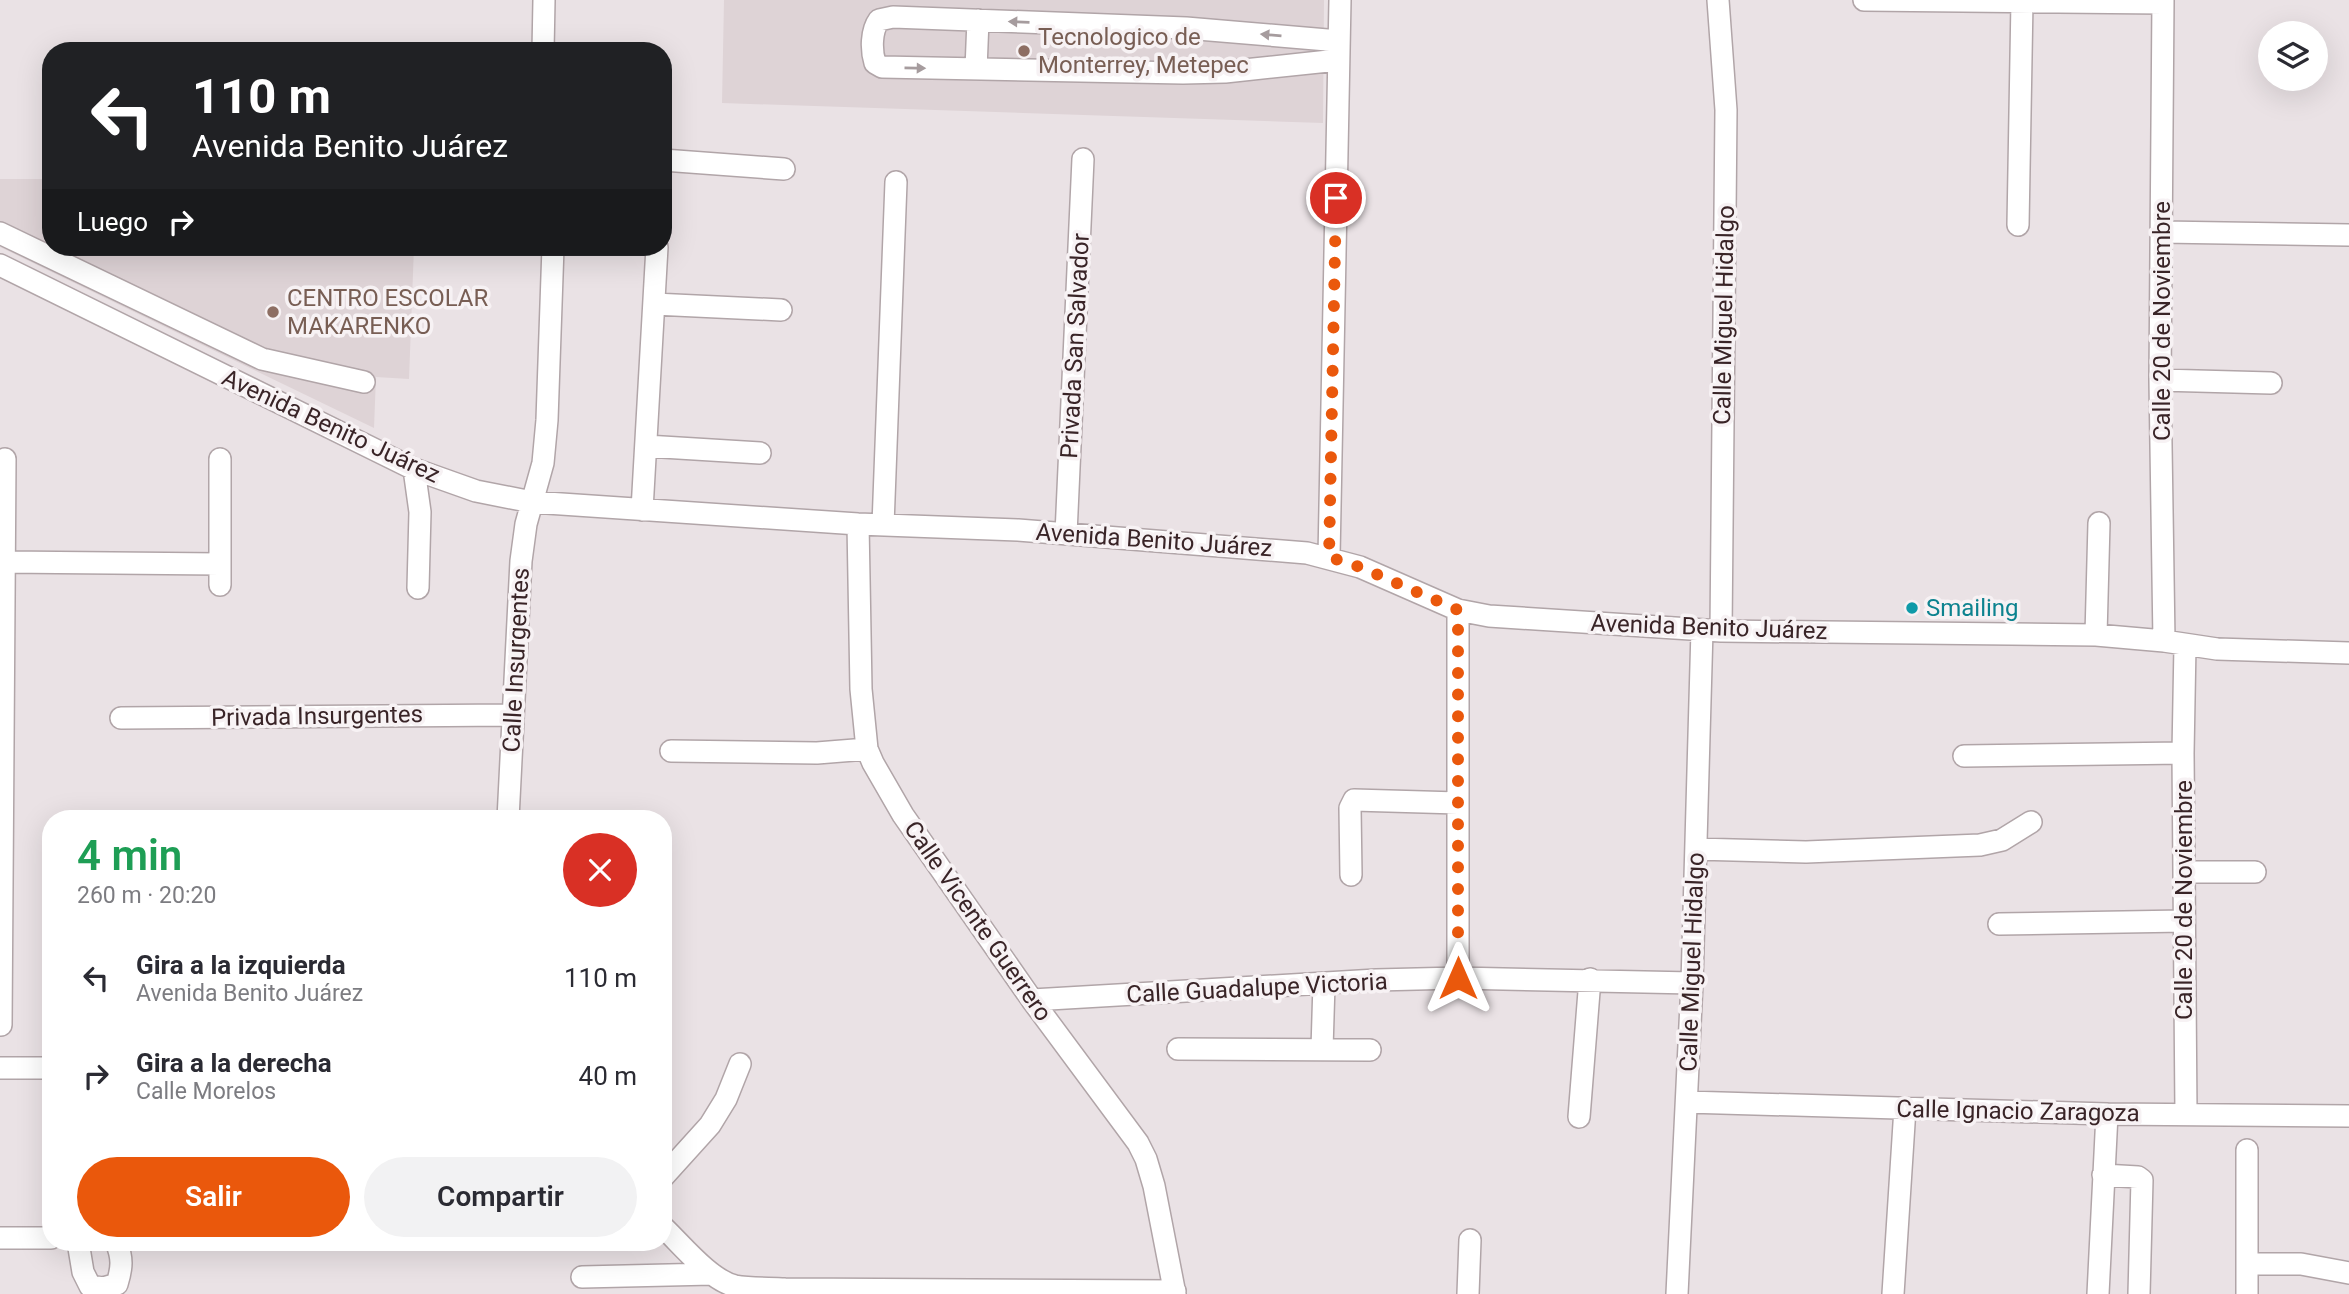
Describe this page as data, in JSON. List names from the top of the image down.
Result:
{
  "streets": {
    "street": [
      "Calle Miguel Hidalgo",
      "Calle 20 de Noviembre",
      "Privada San Salvador",
      "Avenida Benito Juárez",
      "Calle Insurgentes",
      "Privada Insurgentes",
      "Calle Vicente Guerrero",
      "Calle Guadalupe Victoria",
      "Calle Ignacio Zaragoza"
    ]
  },
  "crossings": [
    ["Calle Miguel Hidalgo", "Avenida Benito Juárez"],
    ["Calle Miguel Hidalgo", "Calle Guadalupe Victoria"],
    ["Calle Miguel Hidalgo", "Calle Ignacio Zaragoza"],
    ["Calle 20 de Noviembre", "Avenida Benito Juárez"],
    ["Calle 20 de Noviembre", "Calle Ignacio Zaragoza"],
    ["Privada San Salvador", "Avenida Benito Juárez"],
    ["Avenida Benito Juárez", "Calle Insurgentes"],
    ["Avenida Benito Juárez", "Calle Vicente Guerrero"],
    ["Calle Insurgentes", "Privada Insurgentes"],
    ["Calle Vicente Guerrero", "Calle Guadalupe Victoria"]
  ],
  "places": ["Tecnologico de Monterrey, Metepec", "CENTRO ESCOLAR MAKARENKO", "Smailing"],
  "page": {
    "turn": ["110 m", "Avenida Benito Juárez"],
    "then": "Luego",
    "heading": ["4 min", "260 m · 20:20"],
    "list": [
      {
        "name": "Gira a la izquierda",
        "note": "Avenida Benito Juárez",
        "value": "110 m"
      },
      {
        "name": "Gira a la derecha",
        "note": "Calle Morelos",
        "value": "40 m"
      }
    ],
    "buttons": ["Salir", "Compartir"]
  }
}
